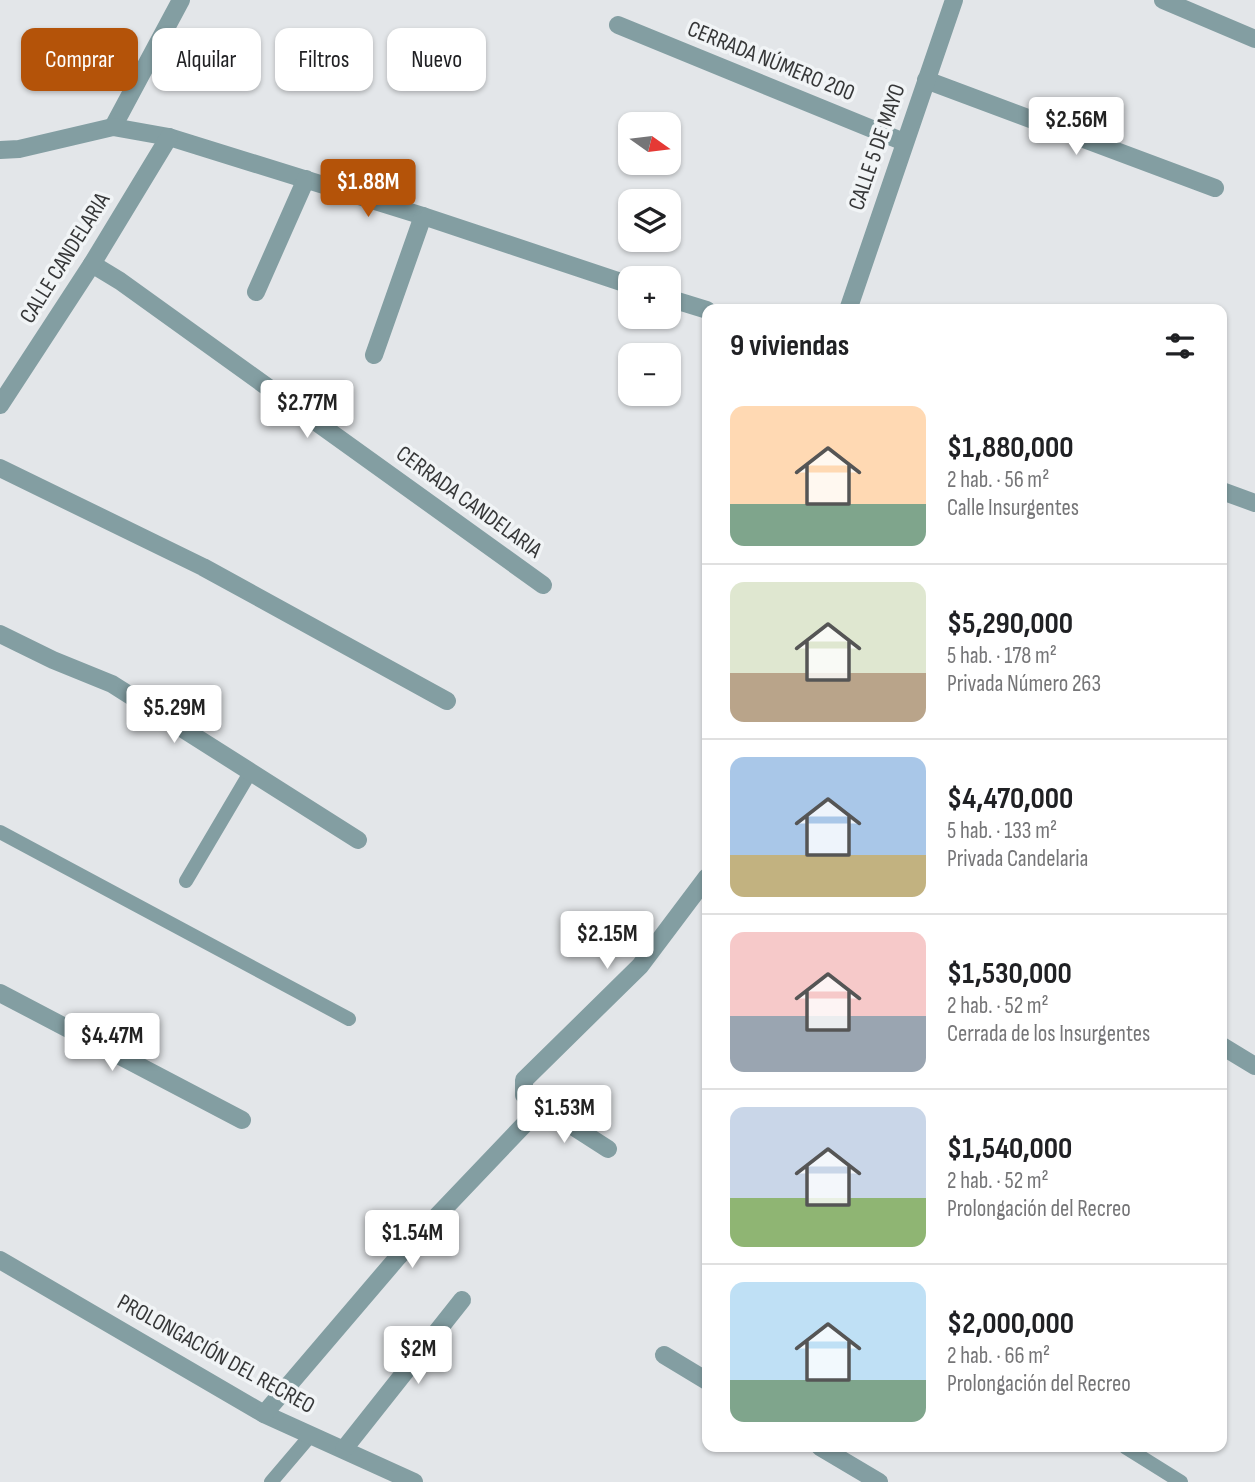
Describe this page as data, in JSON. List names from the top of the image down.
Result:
{
  "streets": {
    "street": [
      "CERRADA NÚMERO 200",
      "CALLE 5 DE MAYO",
      "CALLE CANDELARIA",
      "CERRADA CANDELARIA",
      "PROLONGACIÓN DEL RECREO"
    ]
  },
  "crossings": [
    ["CERRADA NÚMERO 200", "CALLE 5 DE MAYO"],
    ["CALLE CANDELARIA", "CERRADA CANDELARIA"]
  ],
  "north": "right",
  "page": {
    "chip": [
      "Comprar",
      "Alquilar",
      "Filtros",
      "Nuevo"
    ],
    "price": [
      "$2.56M",
      "$1.88M",
      "$2.77M",
      "$5.29M",
      "$2.15M",
      "$4.47M",
      "$1.53M",
      "$1.54M",
      "$2M"
    ],
    "map_buttons": ["+", "−"],
    "heading": "9 viviendas",
    "list": [
      {
        "name": "$1,880,000",
        "note": "2 hab. · 56 m² · Calle Insurgentes"
      },
      {
        "name": "$5,290,000",
        "note": "5 hab. · 178 m² · Privada Número 263"
      },
      {
        "name": "$4,470,000",
        "note": "5 hab. · 133 m² · Privada Candelaria"
      },
      {
        "name": "$1,530,000",
        "note": "2 hab. · 52 m² · Cerrada de los Insurgentes"
      },
      {
        "name": "$1,540,000",
        "note": "2 hab. · 52 m² · Prolongación del Recreo"
      },
      {
        "name": "$2,000,000",
        "note": "2 hab. · 66 m² · Prolongación del Recreo"
      }
    ]
  }
}
